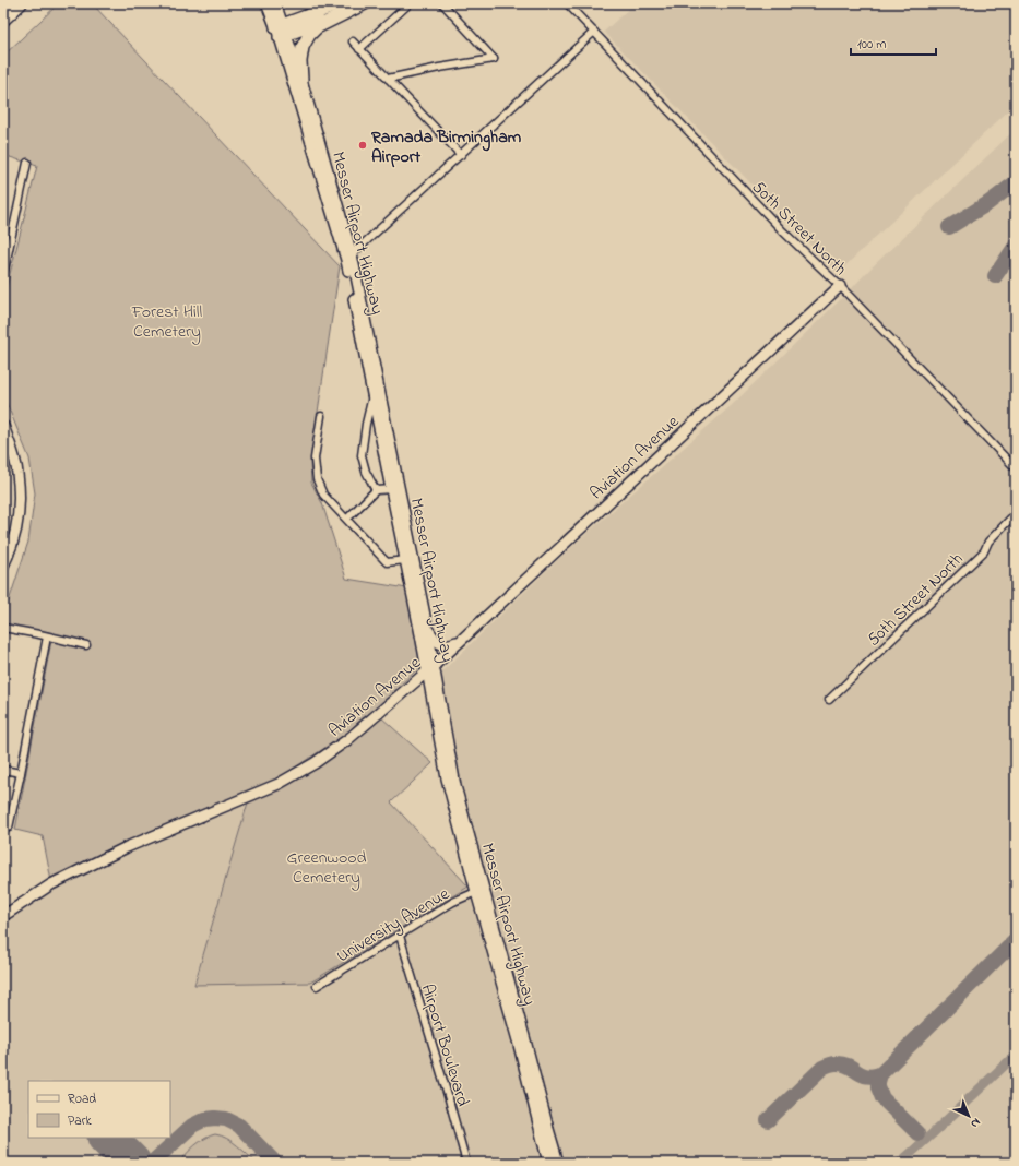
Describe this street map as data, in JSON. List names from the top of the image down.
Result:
{
  "streets": {
    "main road": ["Messer Airport Highway", "Aviation Avenue"],
    "street": ["50th Street North", "University Avenue", "Airport Boulevard"]
  },
  "crossings": [
    ["50th Street North", "Aviation Avenue"],
    ["Messer Airport Highway", "Aviation Avenue"],
    ["Messer Airport Highway", "University Avenue"],
    ["University Avenue", "Airport Boulevard"]
  ],
  "parks": ["Forest Hill Cemetery", "Greenwood Cemetery"],
  "places": ["Ramada Birmingham Airport"],
  "legend": ["Road", "Park"],
  "scale_bar": "100 m",
  "north": "bottom right"
}
